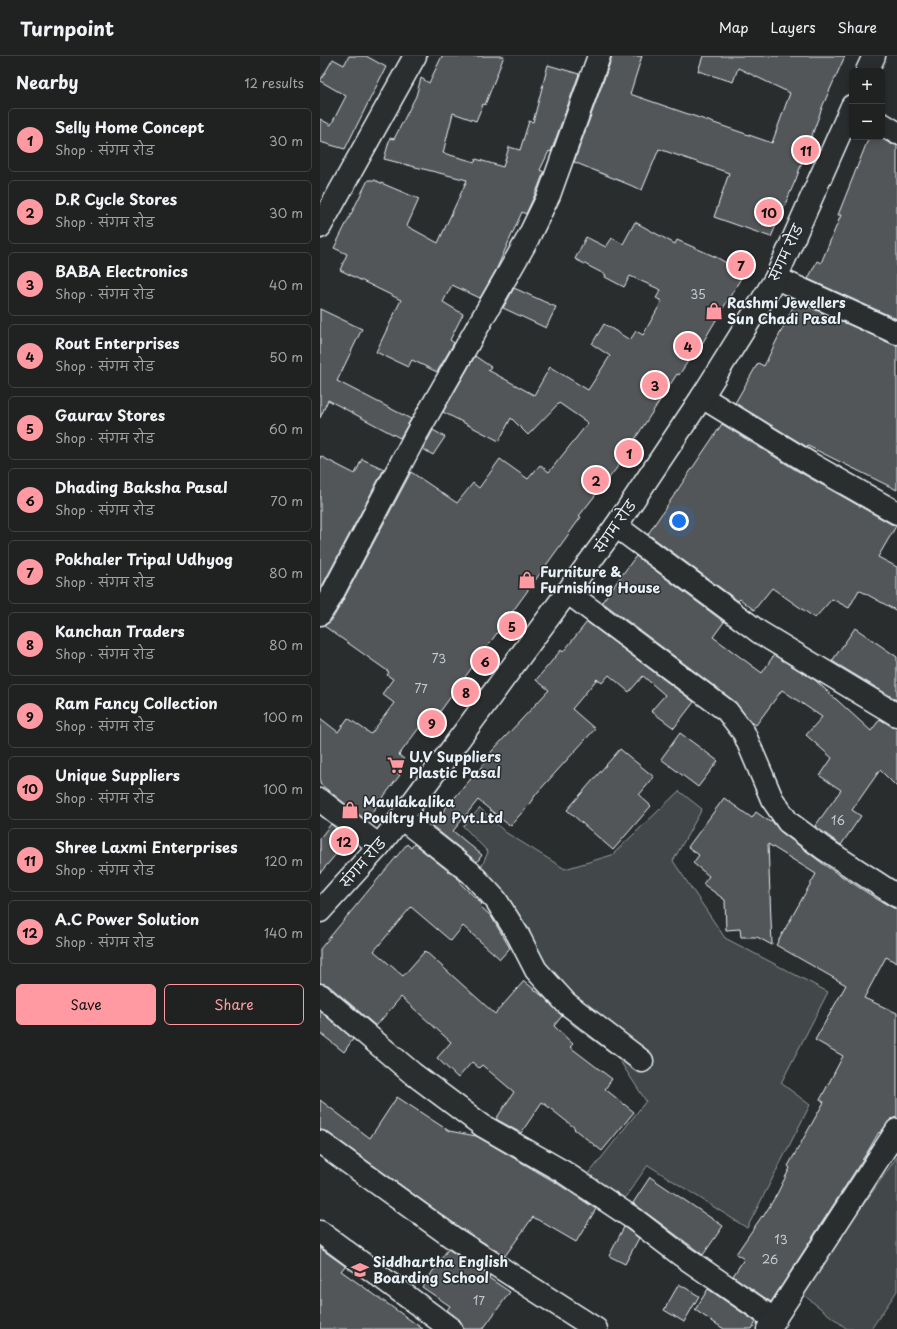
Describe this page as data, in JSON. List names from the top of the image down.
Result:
{
  "streets": {
    "street": ["संगम रोड"]
  },
  "places": {
    "shop": ["Rashmi Jewellers Sun Chadi Pasal", "Furniture & Furnishing House", "Maulakalika Poultry Hub Pvt.Ltd"],
    "supermarket": ["U.V Suppliers Plastic Pasal"],
    "school or university": ["Siddhartha English Boarding School"]
  },
  "house_numbers": [
    "35",
    "73",
    "77",
    "16",
    "13",
    "26",
    "17"
  ],
  "page": {
    "header": "Turnpoint",
    "nav": ["Map", "Layers", "Share"],
    "heading": ["Nearby", "12 results"],
    "map_buttons": ["+", "−"],
    "list": [
      {
        "mark": "1",
        "name": "Selly Home Concept",
        "note": "Shop · संगम रोड",
        "value": "30 m"
      },
      {
        "mark": "2",
        "name": "D.R Cycle Stores",
        "note": "Shop · संगम रोड",
        "value": "30 m"
      },
      {
        "mark": "3",
        "name": "BABA Electronics",
        "note": "Shop · संगम रोड",
        "value": "40 m"
      },
      {
        "mark": "4",
        "name": "Rout Enterprises",
        "note": "Shop · संगम रोड",
        "value": "50 m"
      },
      {
        "mark": "5",
        "name": "Gaurav Stores",
        "note": "Shop · संगम रोड",
        "value": "60 m"
      },
      {
        "mark": "6",
        "name": "Dhading Baksha Pasal",
        "note": "Shop · संगम रोड",
        "value": "70 m"
      },
      {
        "mark": "7",
        "name": "Pokhaler Tripal Udhyog",
        "note": "Shop · संगम रोड",
        "value": "80 m"
      },
      {
        "mark": "8",
        "name": "Kanchan Traders",
        "note": "Shop · संगम रोड",
        "value": "80 m"
      },
      {
        "mark": "9",
        "name": "Ram Fancy Collection",
        "note": "Shop · संगम रोड",
        "value": "100 m"
      },
      {
        "mark": "10",
        "name": "Unique Suppliers",
        "note": "Shop · संगम रोड",
        "value": "100 m"
      },
      {
        "mark": "11",
        "name": "Shree Laxmi Enterprises",
        "note": "Shop · संगम रोड",
        "value": "120 m"
      },
      {
        "mark": "12",
        "name": "A.C Power Solution",
        "note": "Shop · संगम रोड",
        "value": "140 m"
      }
    ],
    "pins": [
      "11",
      "10",
      "7",
      "4",
      "3",
      "1",
      "2",
      "5",
      "6",
      "8",
      "9",
      "12"
    ],
    "buttons": ["Save", "Share"]
  }
}
